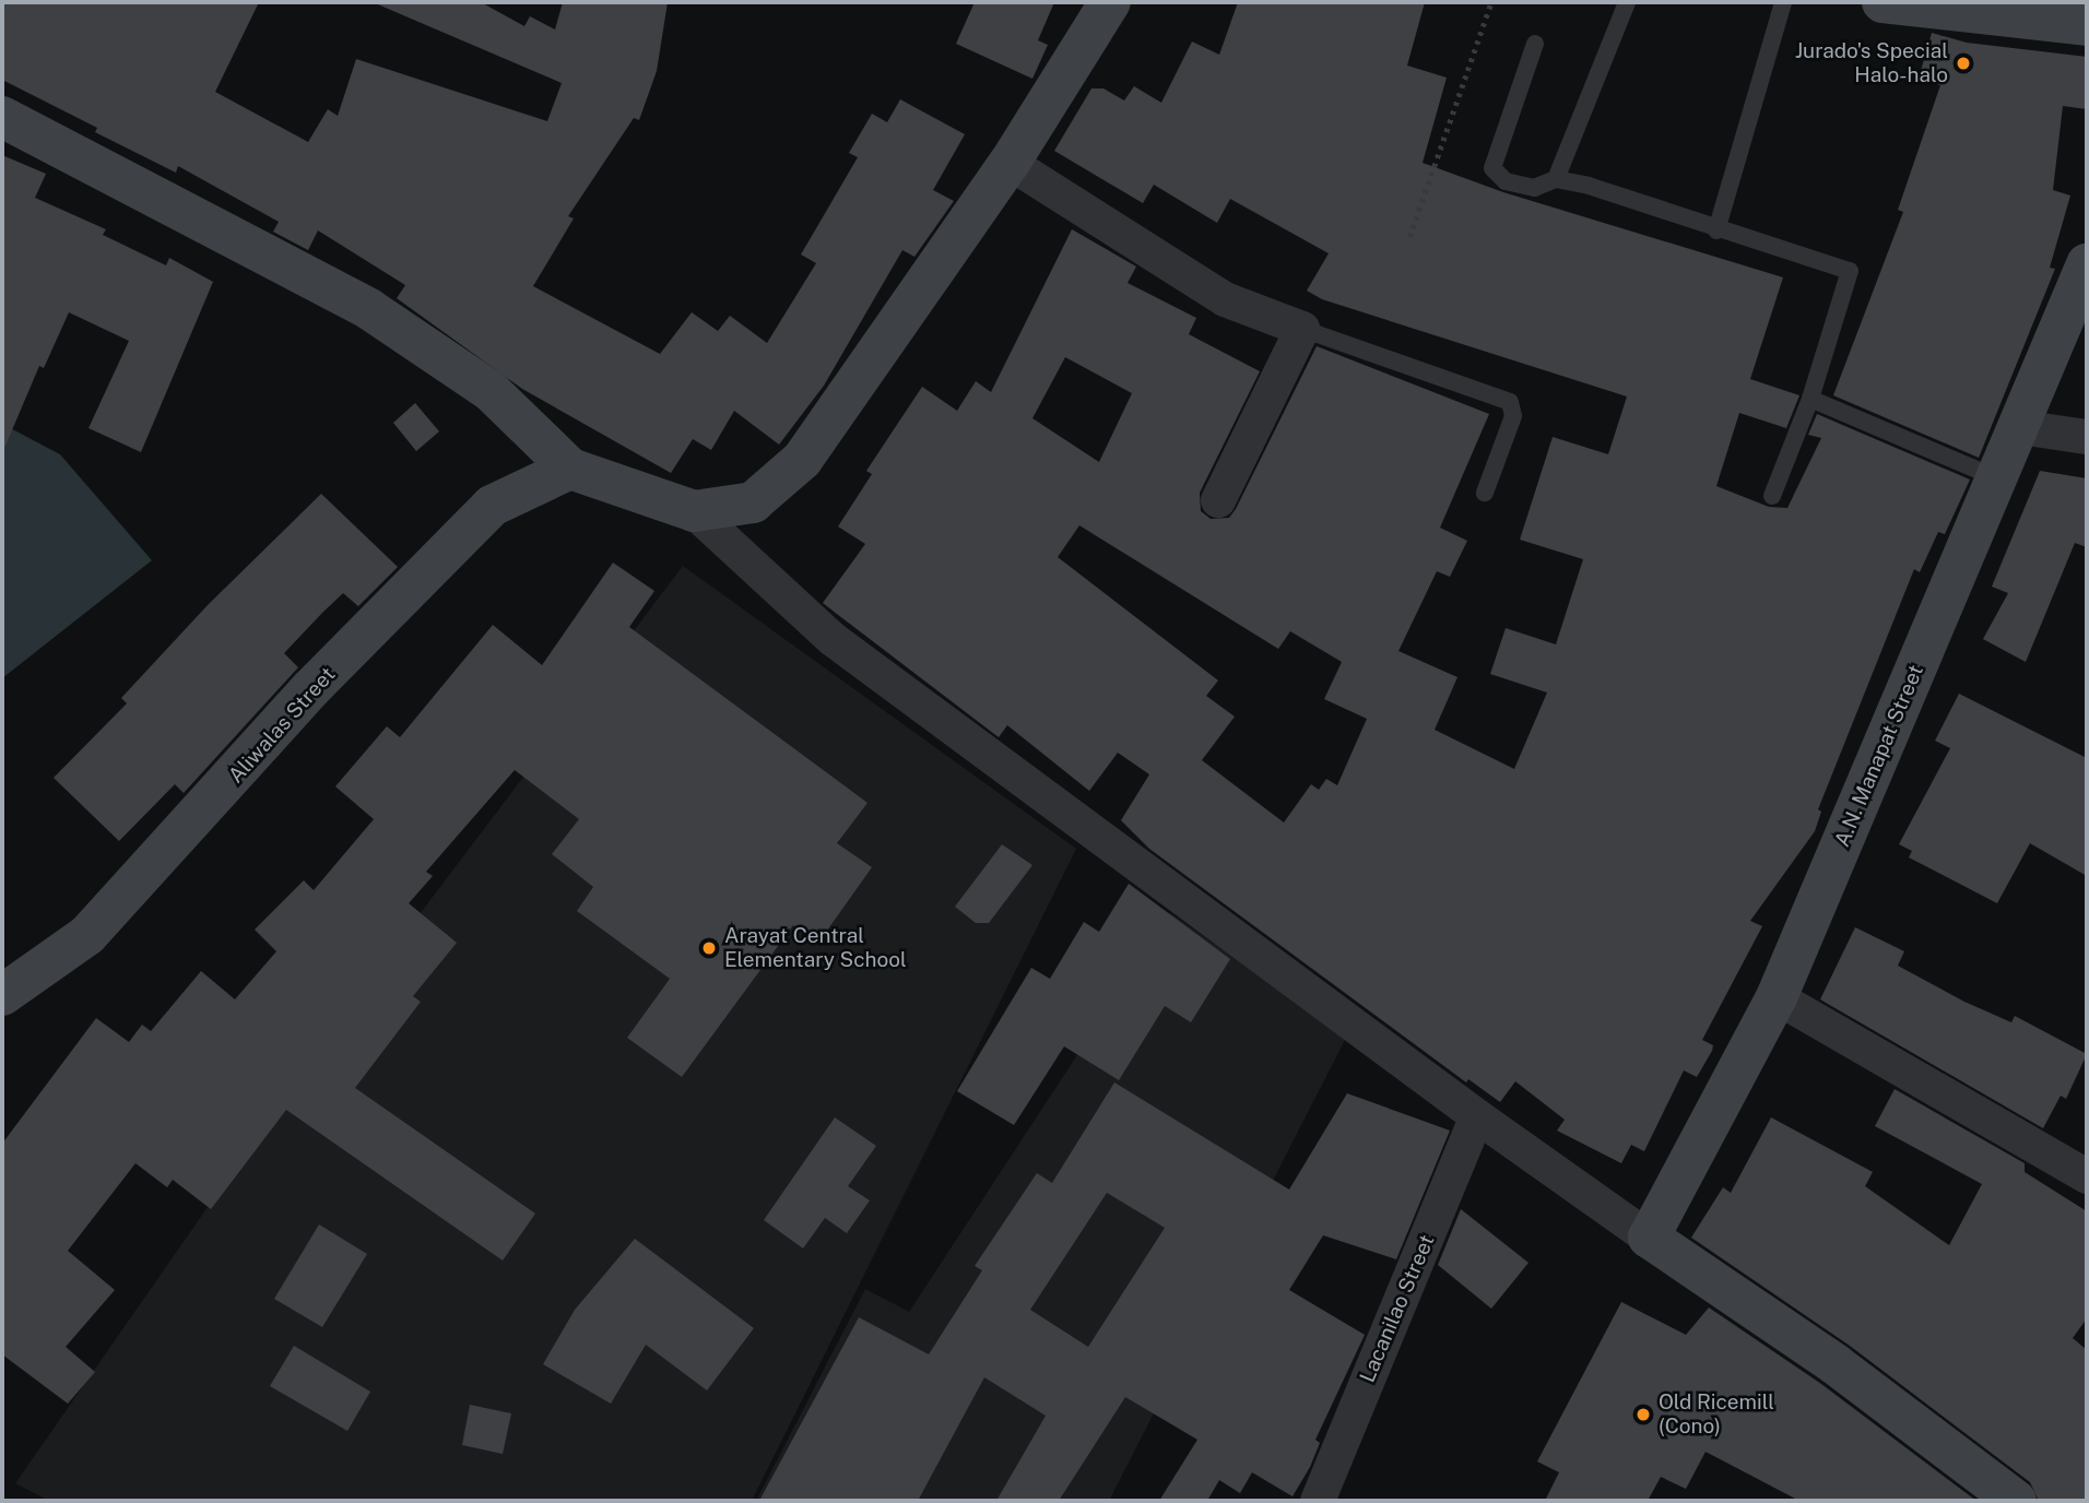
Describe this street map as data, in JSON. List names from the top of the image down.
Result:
{
  "streets": {
    "street": ["Aliwalas Street", "A.N. Manapat Street", "Lacanilao Street"]
  },
  "places": ["Jurado's Special Halo-halo", "Arayat Central Elementary School", "Old Ricemill (Cono)"]
}
